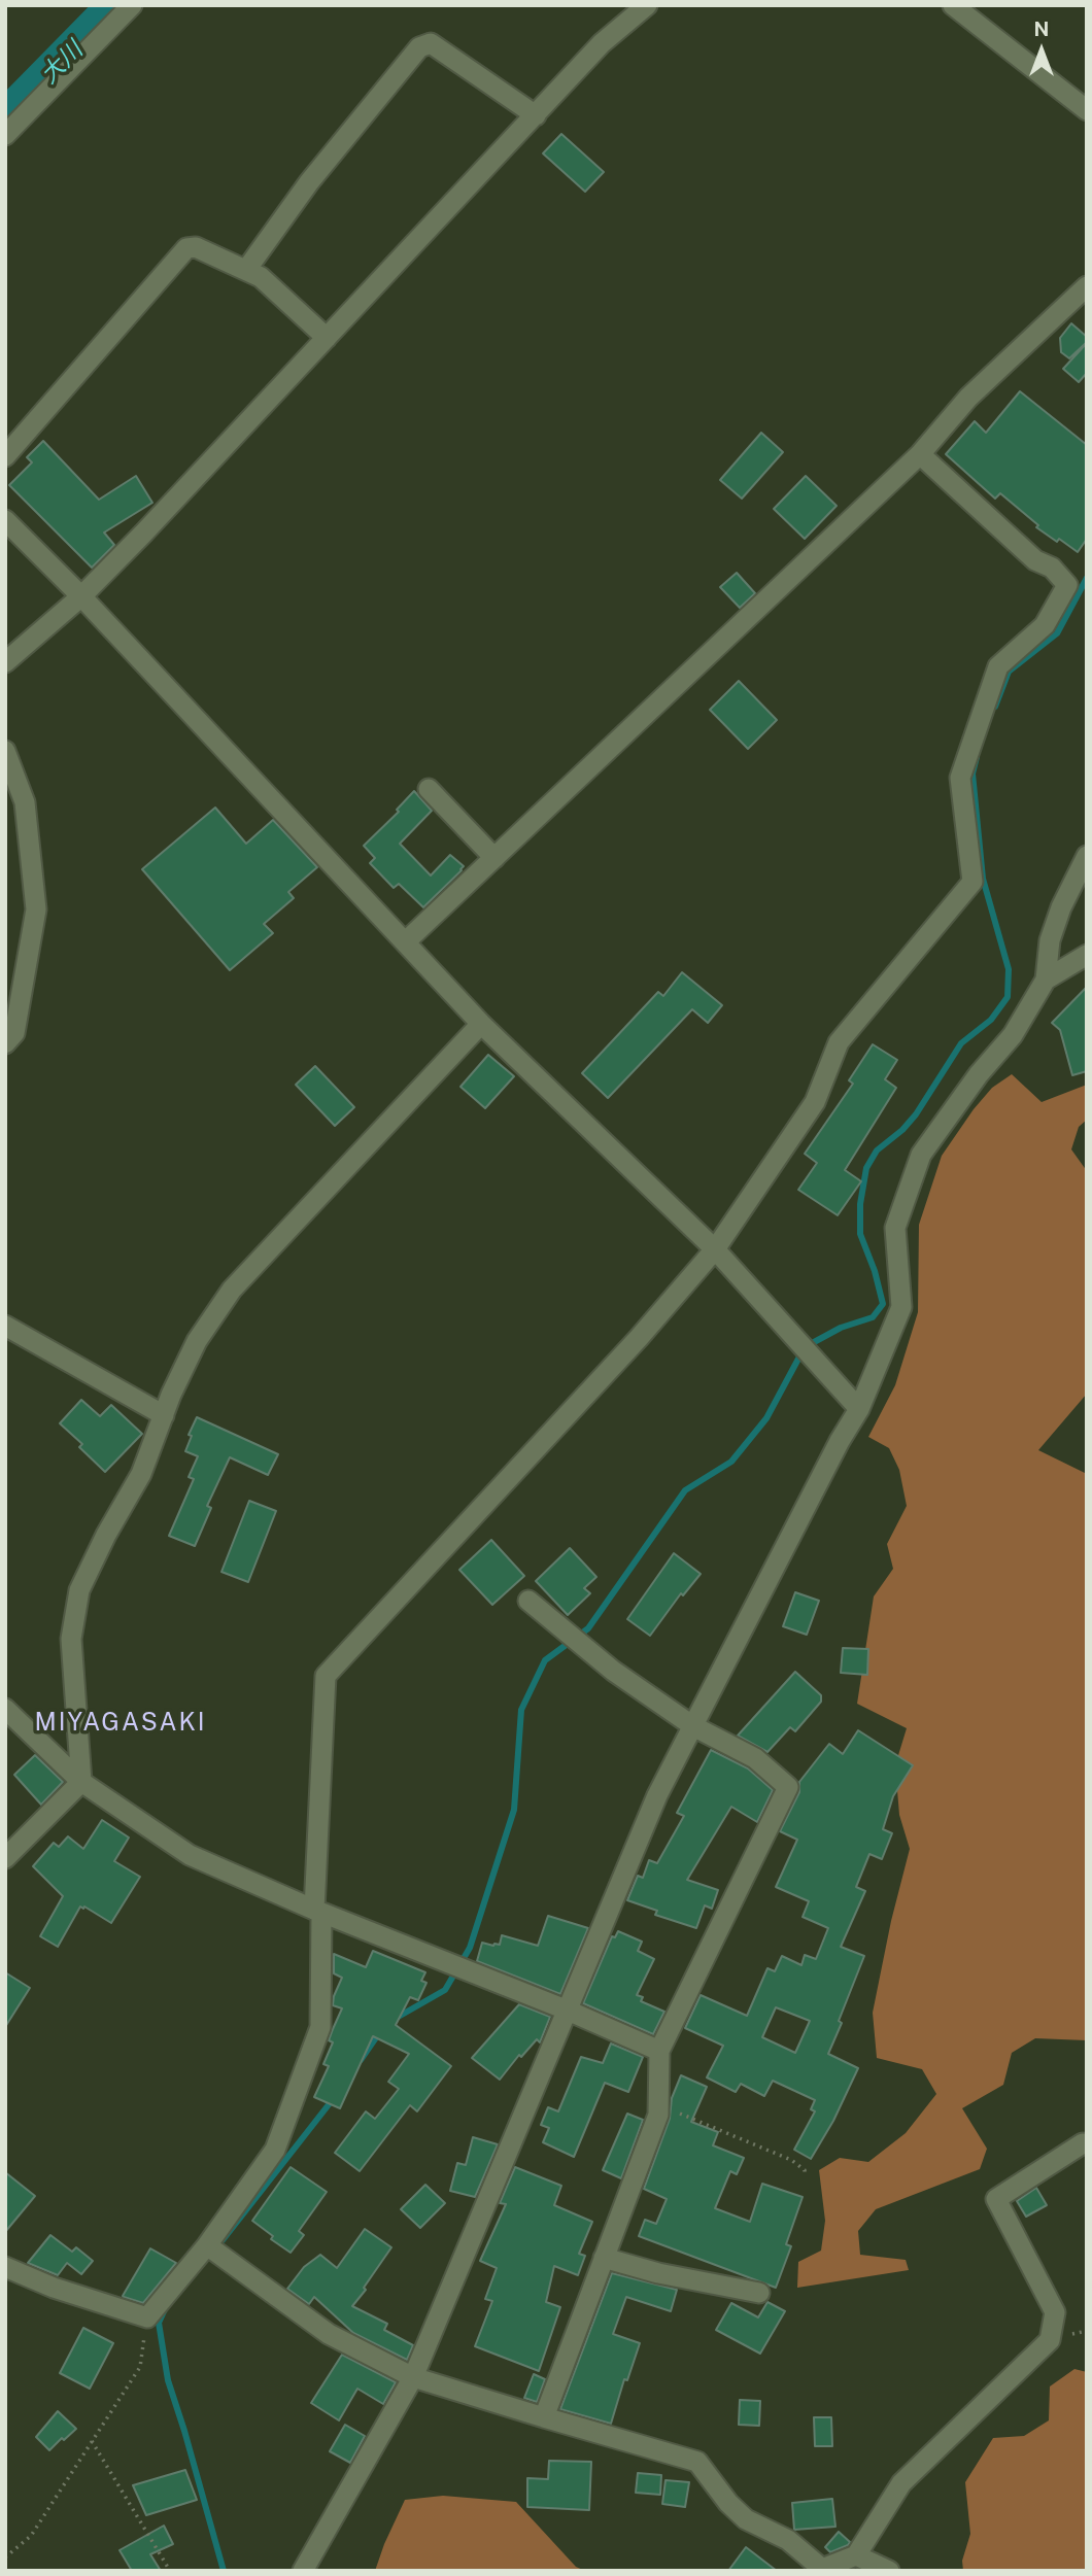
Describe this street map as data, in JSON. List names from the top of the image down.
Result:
{
  "districts": ["MIYAGASAKI"],
  "water": ["大川"],
  "north": "top"
}
